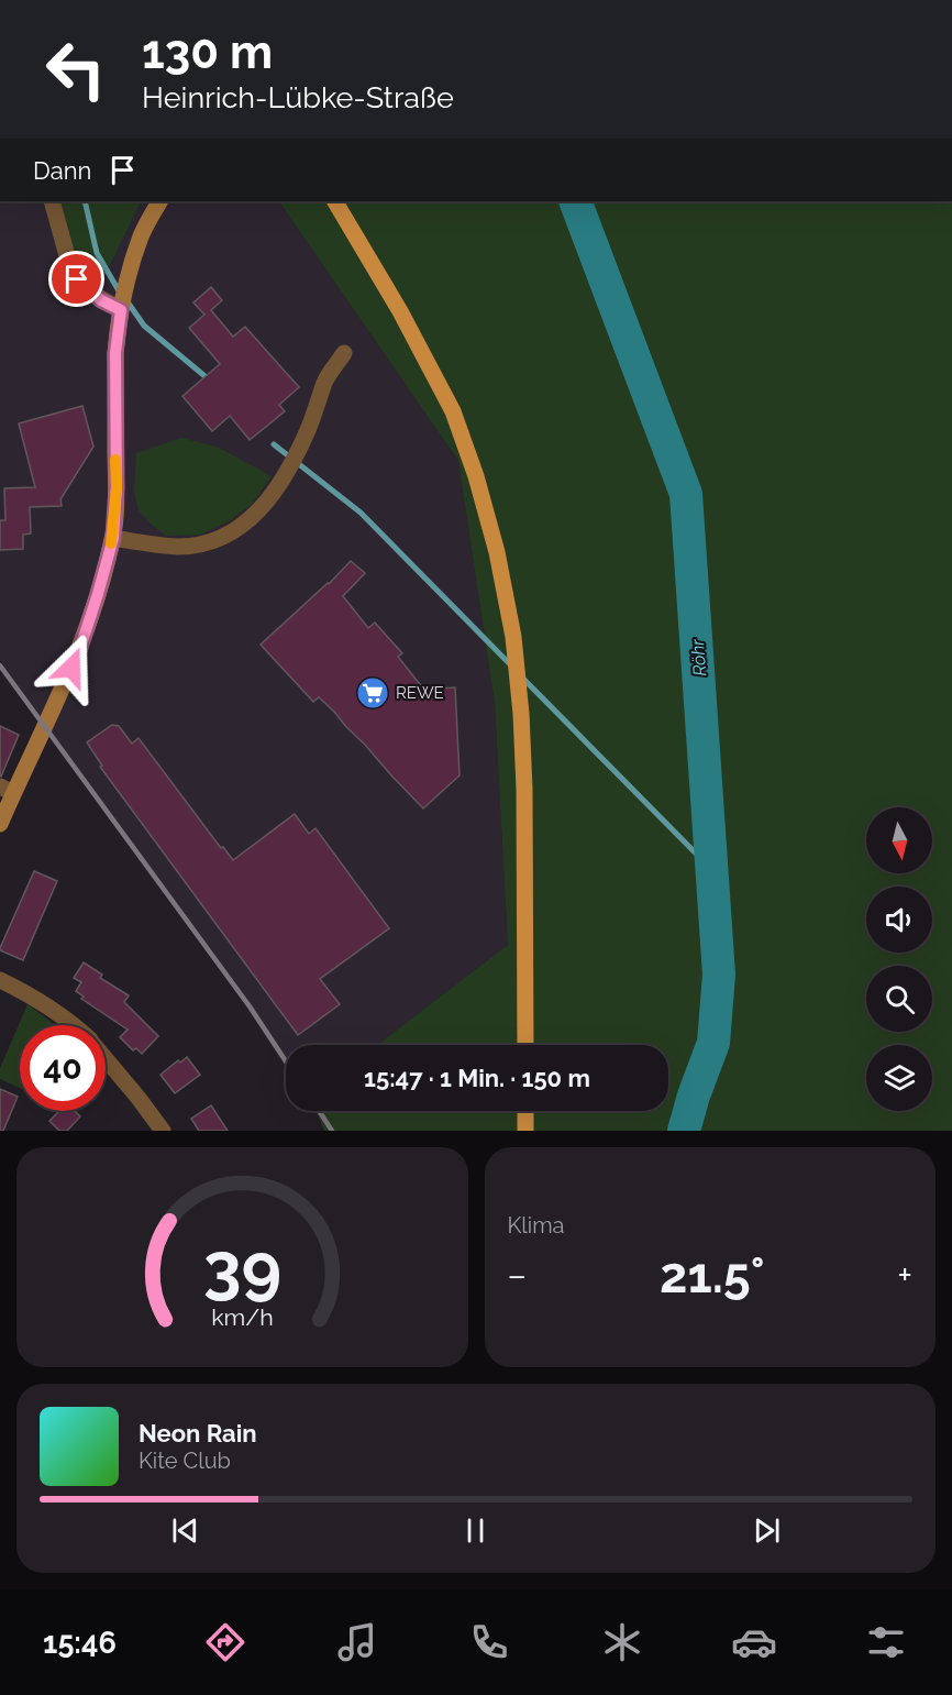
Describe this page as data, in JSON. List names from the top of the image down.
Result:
{
  "water": ["Röhr"],
  "places": {
    "supermarket": ["REWE"]
  },
  "north": "bottom",
  "page": {
    "turn": ["130 m", "Heinrich-Lübke-Straße"],
    "then": "Dann",
    "limit": "40",
    "trip": "15:47 · 1 Min. · 150 m",
    "tile": "Klima",
    "heat": ["−", "21.5°", "+"],
    "song": ["Neon Rain", "Kite Club"],
    "tabs": "15:46",
    "gauge": ["39", "km/h"]
  }
}
